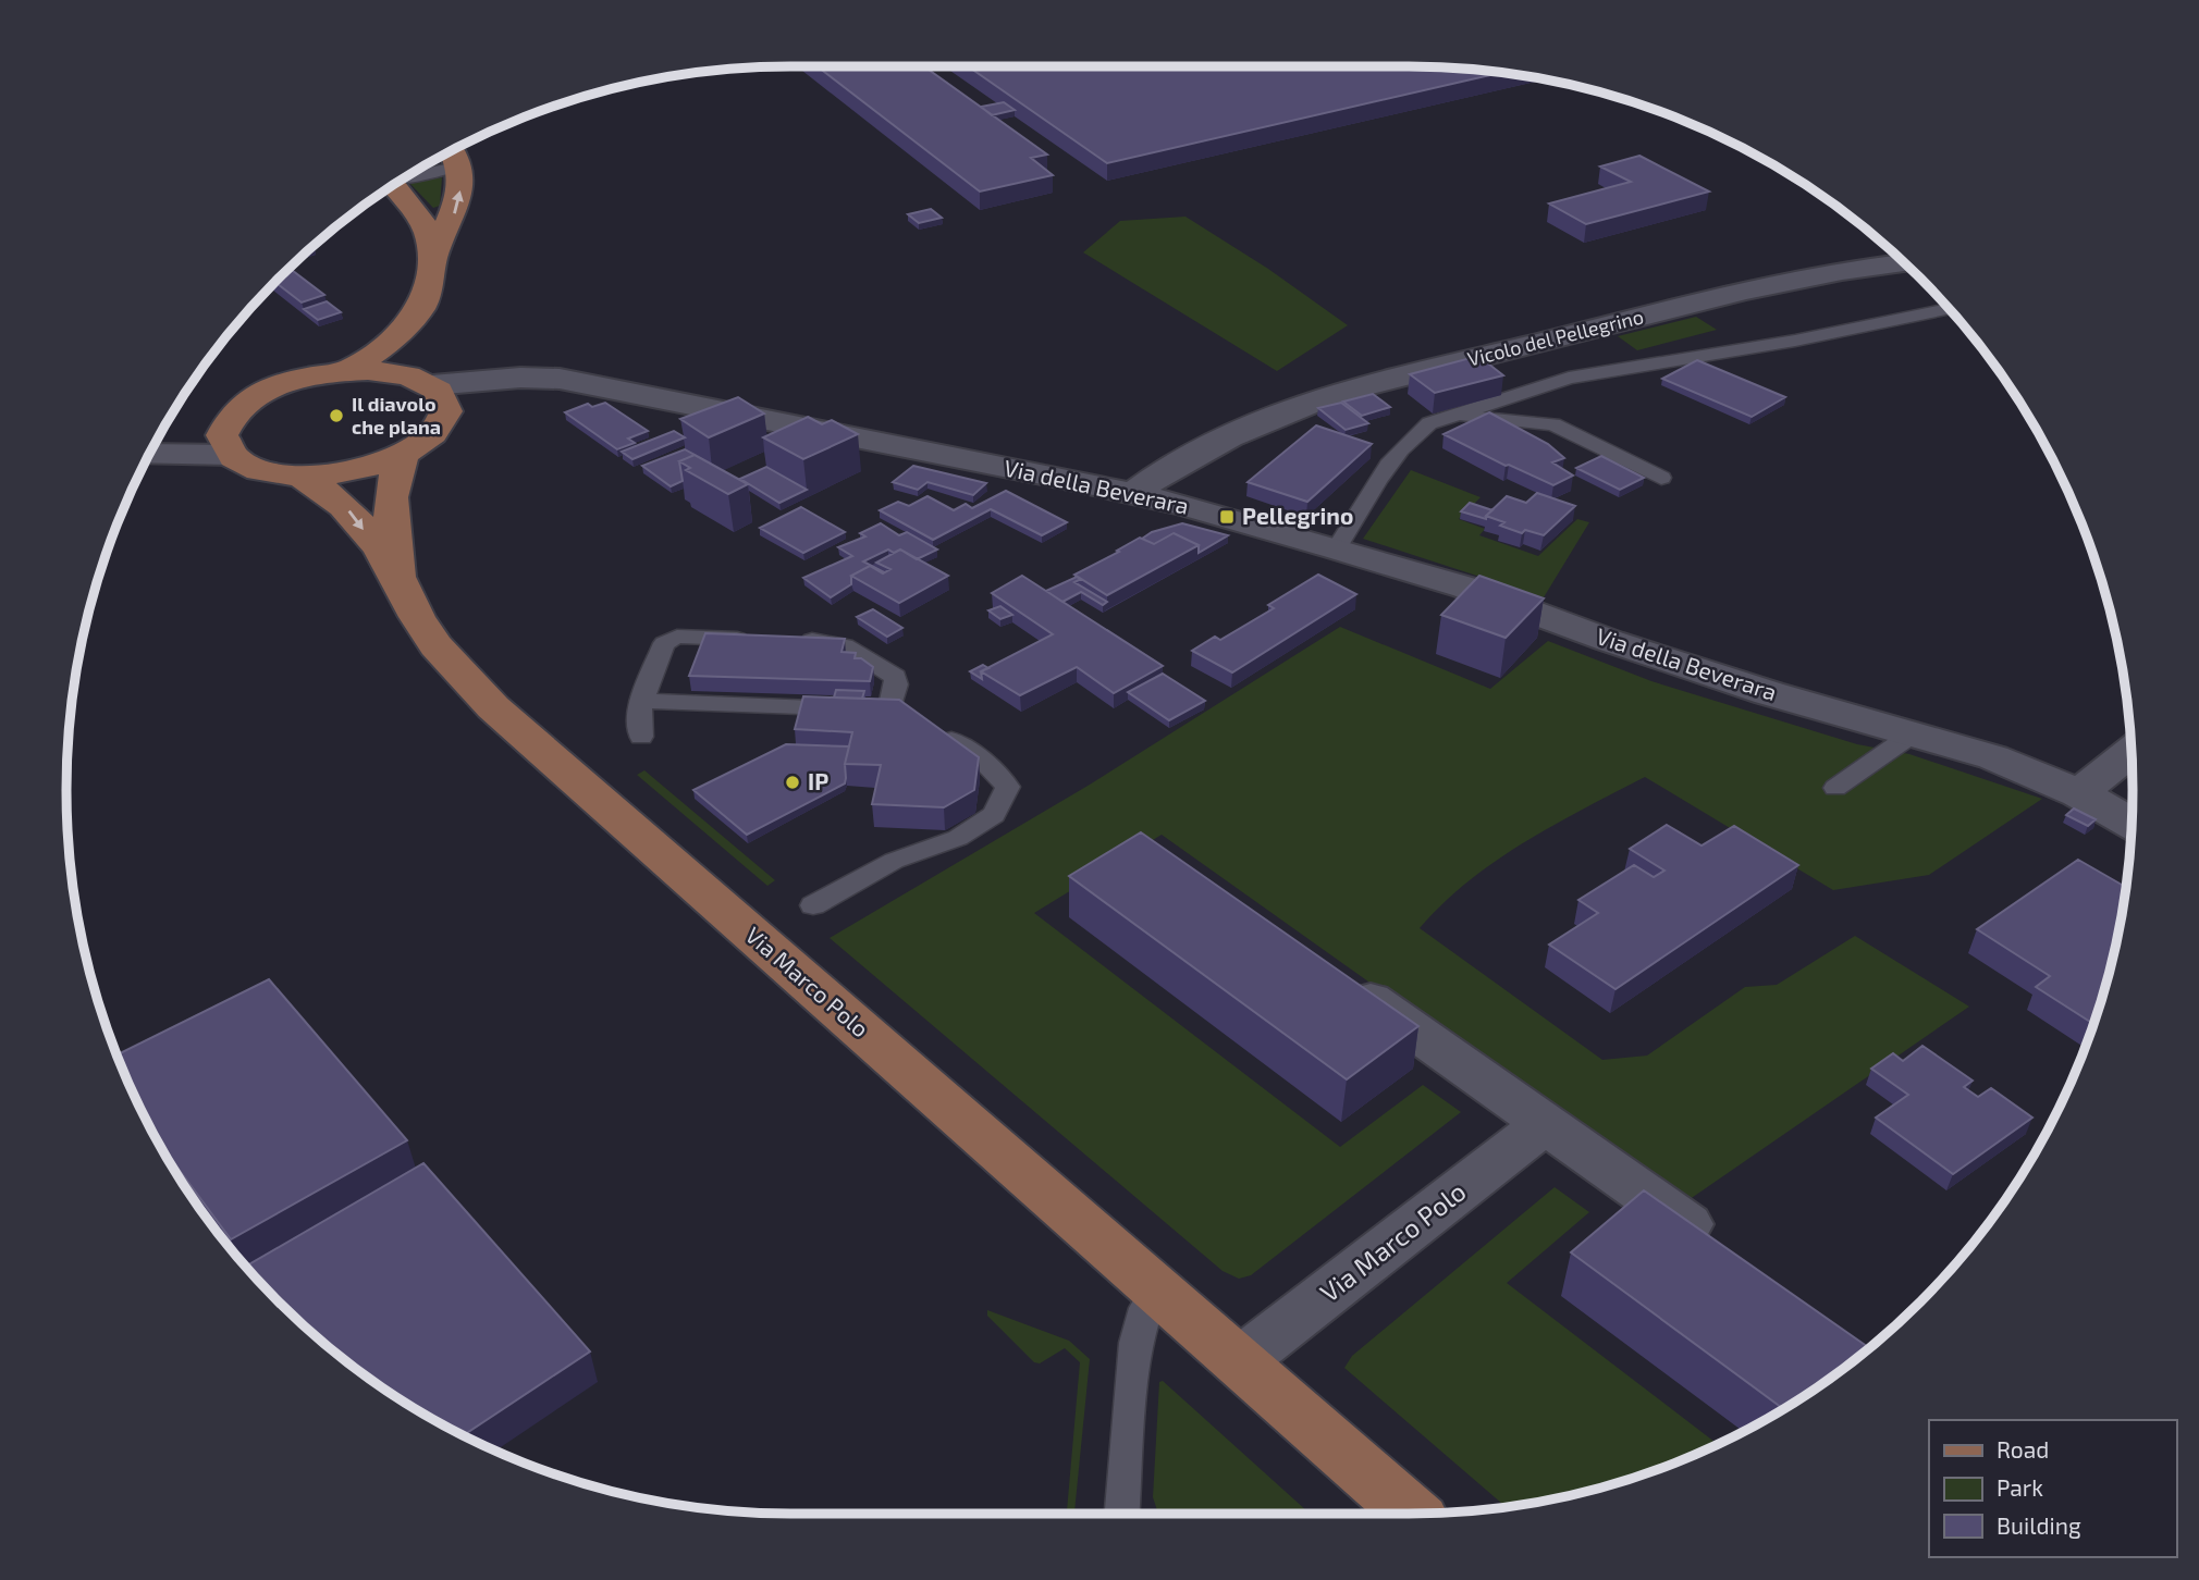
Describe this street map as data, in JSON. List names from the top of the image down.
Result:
{
  "streets": {
    "main road": ["Via Marco Polo"],
    "street": ["Vicolo del Pellegrino", "Via della Beverara"]
  },
  "crossings": [
    ["Vicolo del Pellegrino", "Via della Beverara"]
  ],
  "places": {
    "other": ["Il diavolo che plana", "IP"],
    "transit": ["Pellegrino"]
  },
  "legend": ["Road", "Park", "Building"]
}
